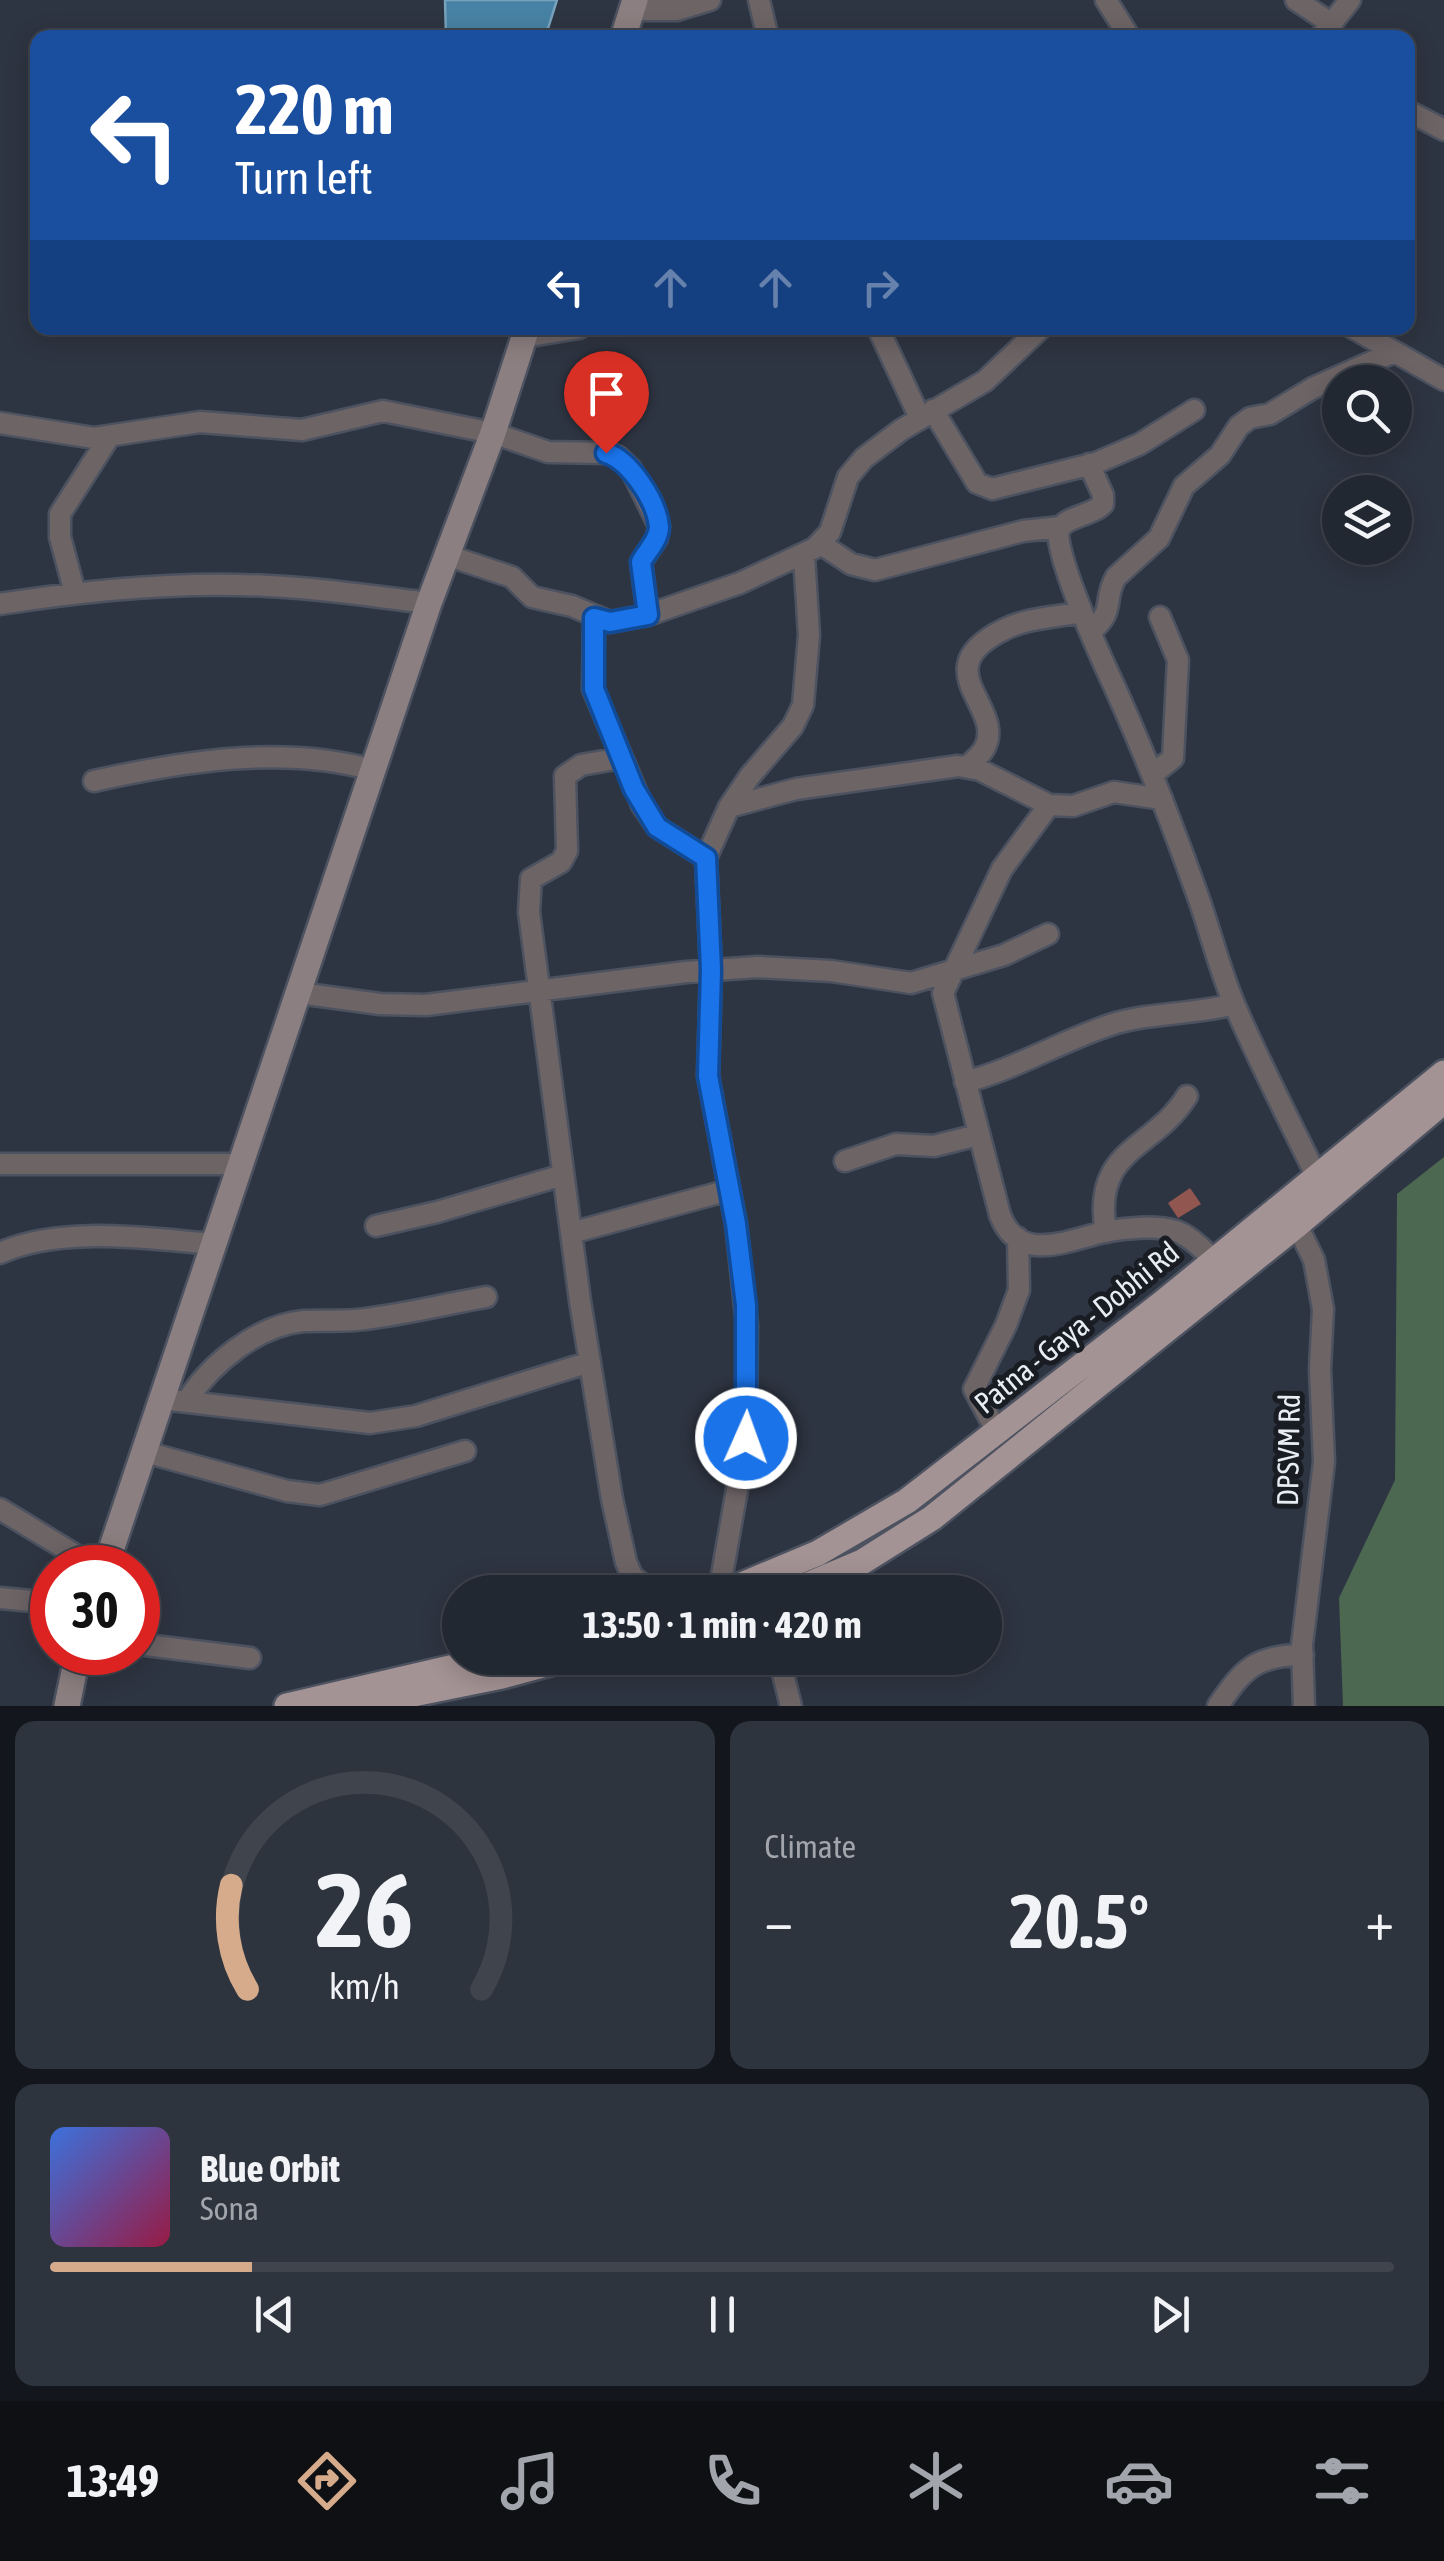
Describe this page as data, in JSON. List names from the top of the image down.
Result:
{
  "streets": {
    "main road": ["Patna - Gaya - Dobhi Rd"],
    "street": ["DPSVM Rd"]
  },
  "crossings": [
    ["Patna - Gaya - Dobhi Rd", "DPSVM Rd"]
  ],
  "page": {
    "turn": ["220 m", "Turn left"],
    "limit": "30",
    "trip": "13:50 · 1 min · 420 m",
    "tile": "Climate",
    "heat": ["−", "20.5°", "+"],
    "song": ["Blue Orbit", "Sona"],
    "tabs": "13:49",
    "gauge": ["26", "km/h"]
  }
}
